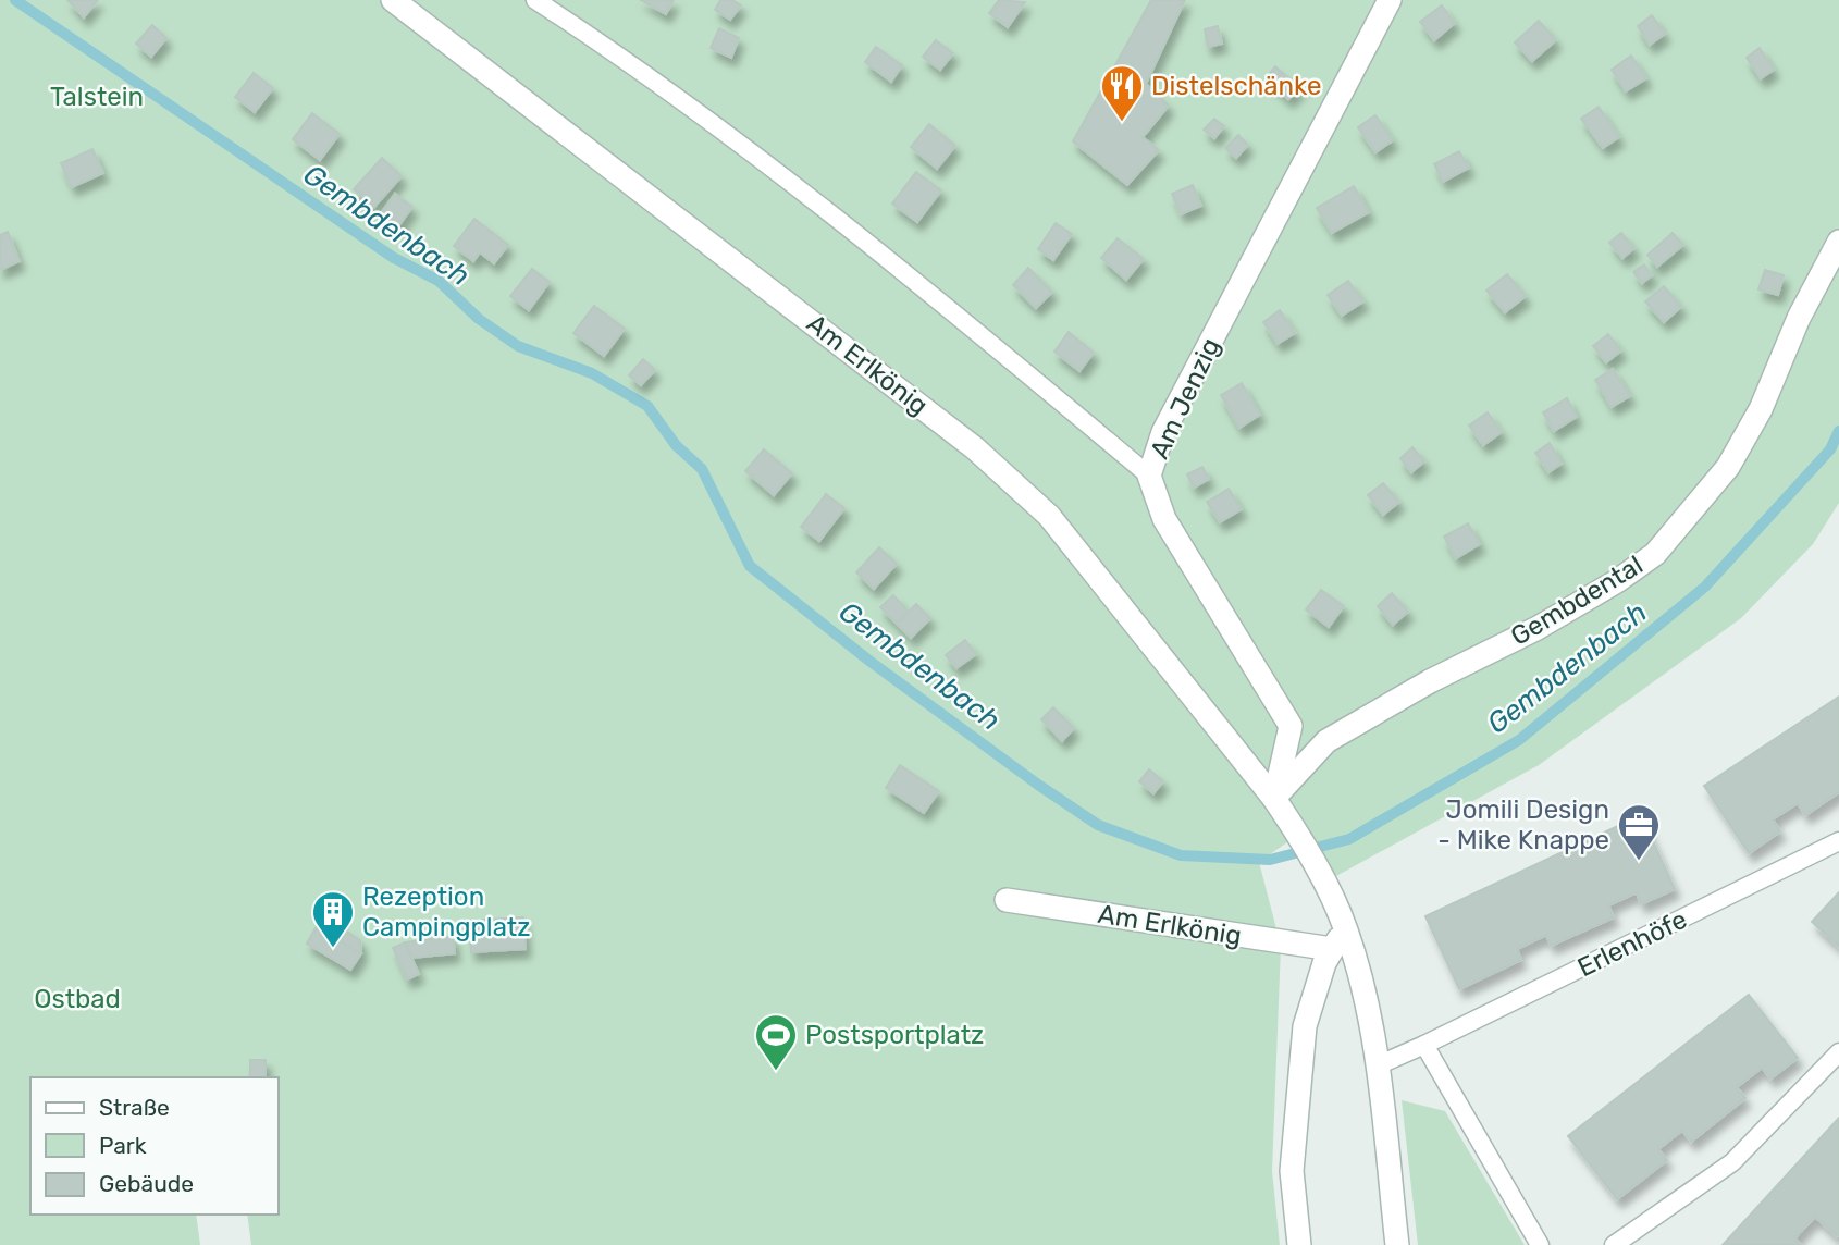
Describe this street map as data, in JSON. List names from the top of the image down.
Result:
{
  "streets": {
    "street": ["Am Erlkönig", "Am Jenzig", "Gembdental"],
    "lane": ["Erlenhöfe"]
  },
  "crossings": [
    ["Am Erlkönig", "Am Jenzig"],
    ["Am Erlkönig", "Gembdental"],
    ["Am Jenzig", "Gembdental"]
  ],
  "water": ["Gembdenbach"],
  "parks": ["Talstein", "Ostbad"],
  "places": {
    "restaurant": ["Distelschänke"],
    "office": ["Jomili Design - Mike Knappe"],
    "building": ["Rezeption Campingplatz"],
    "sports": ["Postsportplatz"]
  },
  "legend": ["Straße", "Park", "Gebäude"]
}
